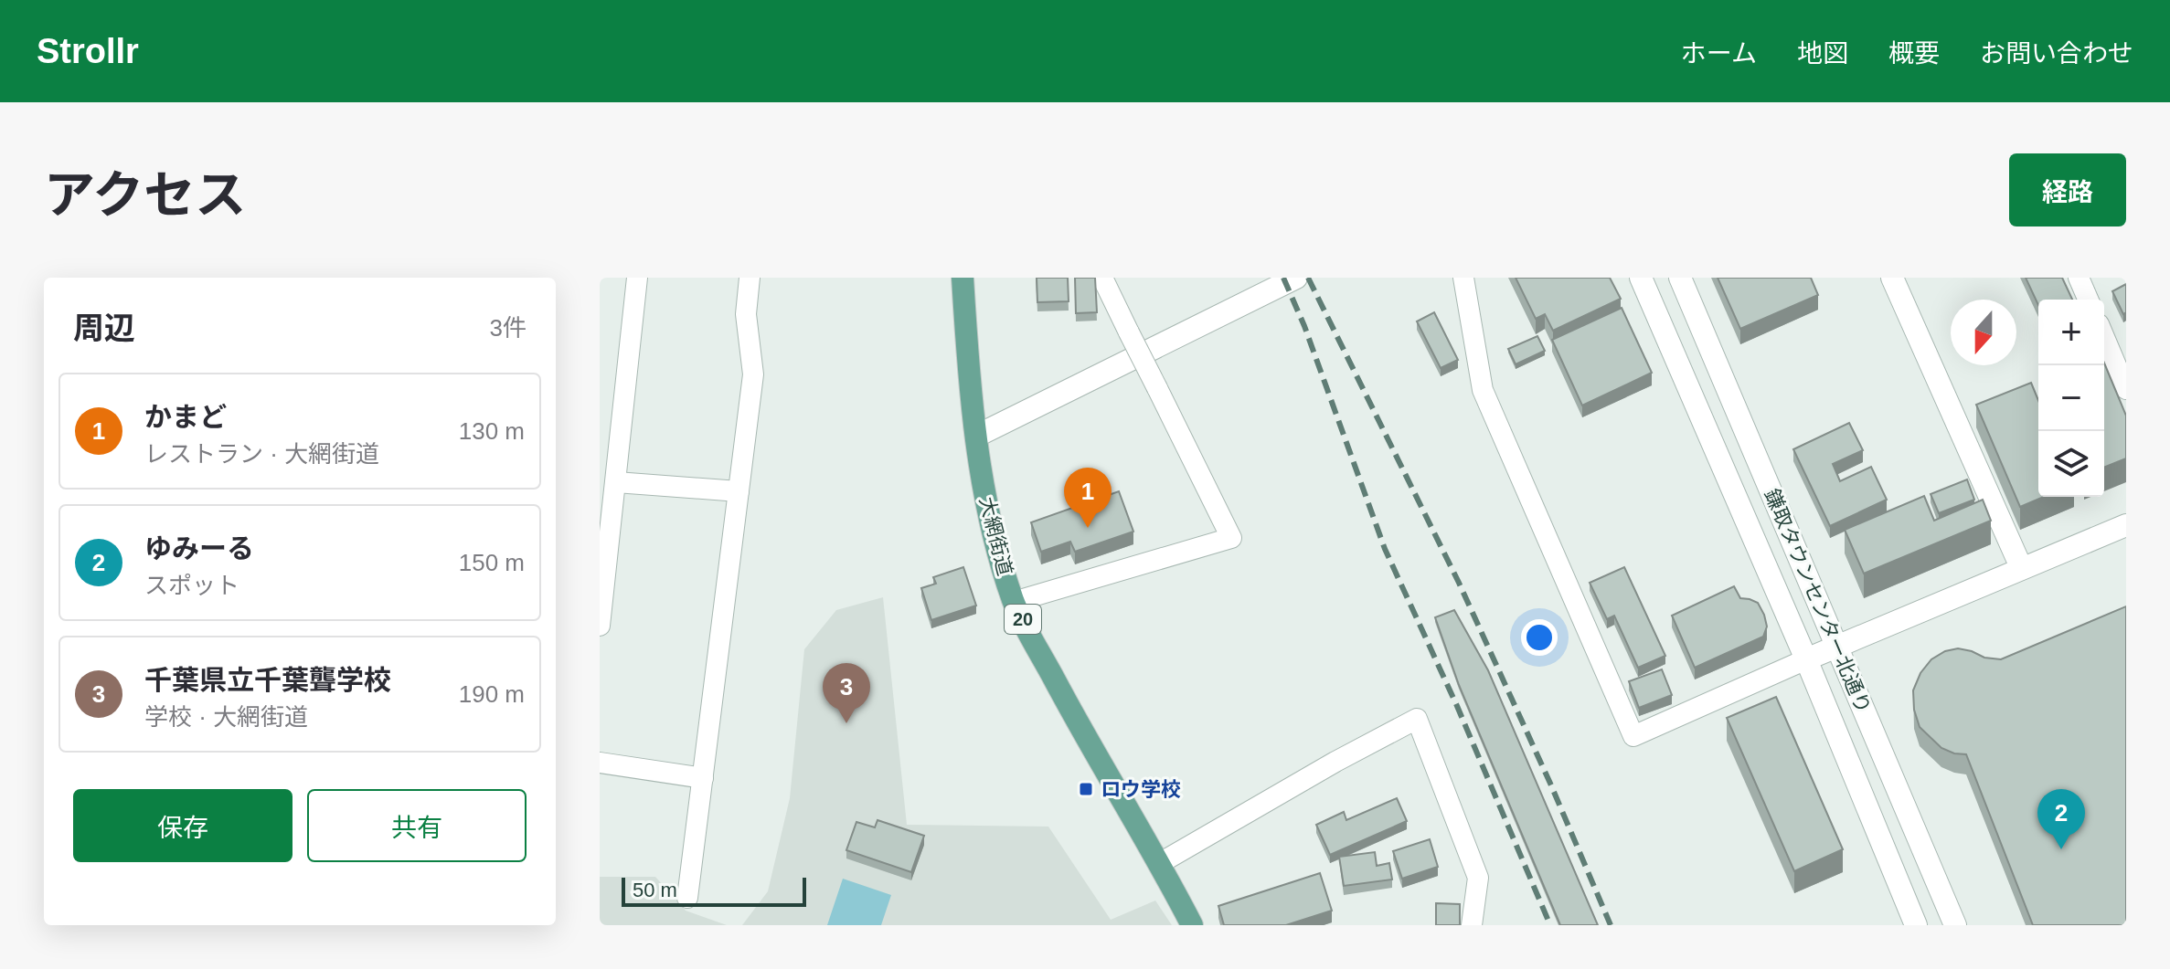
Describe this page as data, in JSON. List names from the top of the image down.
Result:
{
  "streets": {
    "main road": ["大網街道", "20"],
    "street": ["鎌取タウンセンター北通り"]
  },
  "places": {
    "transit": ["ロウ学校"]
  },
  "scale_bar": "50 m",
  "north": "bottom",
  "page": {
    "header": "Strollr",
    "nav": [
      "ホーム",
      "地図",
      "概要",
      "お問い合わせ"
    ],
    "title": "アクセス",
    "buttons": [
      "経路",
      ["保存", "共有"]
    ],
    "heading": ["周辺", "3件"],
    "map_buttons": ["+", "−"],
    "list": [
      {
        "mark": "1",
        "name": "かまど",
        "note": "レストラン · 大網街道",
        "value": "130 m"
      },
      {
        "mark": "2",
        "name": "ゆみーる",
        "note": "スポット",
        "value": "150 m"
      },
      {
        "mark": "3",
        "name": "千葉県立千葉聾学校",
        "note": "学校 · 大網街道",
        "value": "190 m"
      }
    ],
    "pins": ["1", "3", "2"],
    "scale": "50 m"
  }
}
